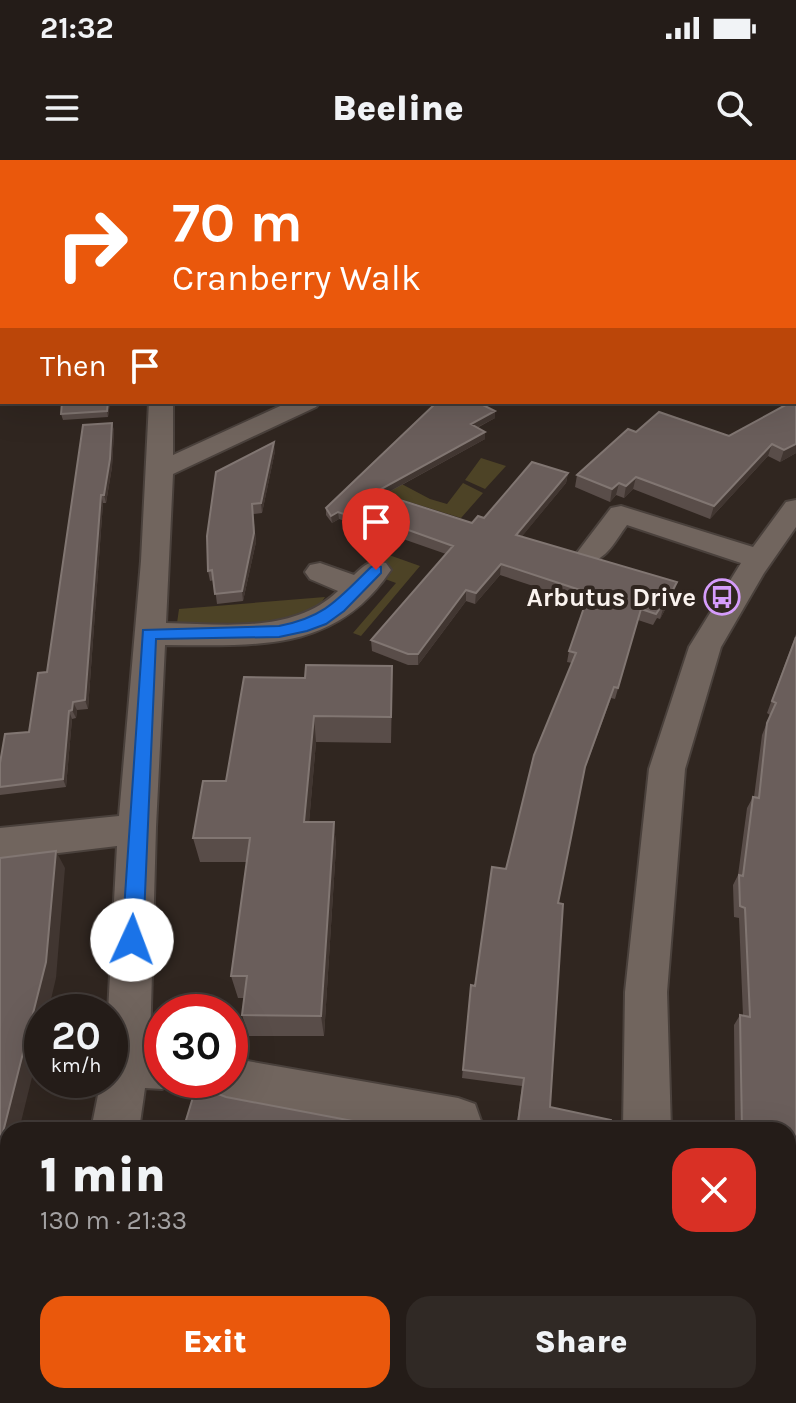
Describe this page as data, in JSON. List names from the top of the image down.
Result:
{
  "places": {
    "bus stop": ["Arbutus Drive"]
  },
  "page": {
    "status": "21:32",
    "header": "Beeline",
    "turn": ["70 m", "Cranberry Walk"],
    "then": "Then",
    "speed": "20 km/h",
    "limit": "30",
    "heading": ["1 min", "130 m · 21:33"],
    "buttons": ["Exit", "Share"]
  }
}
